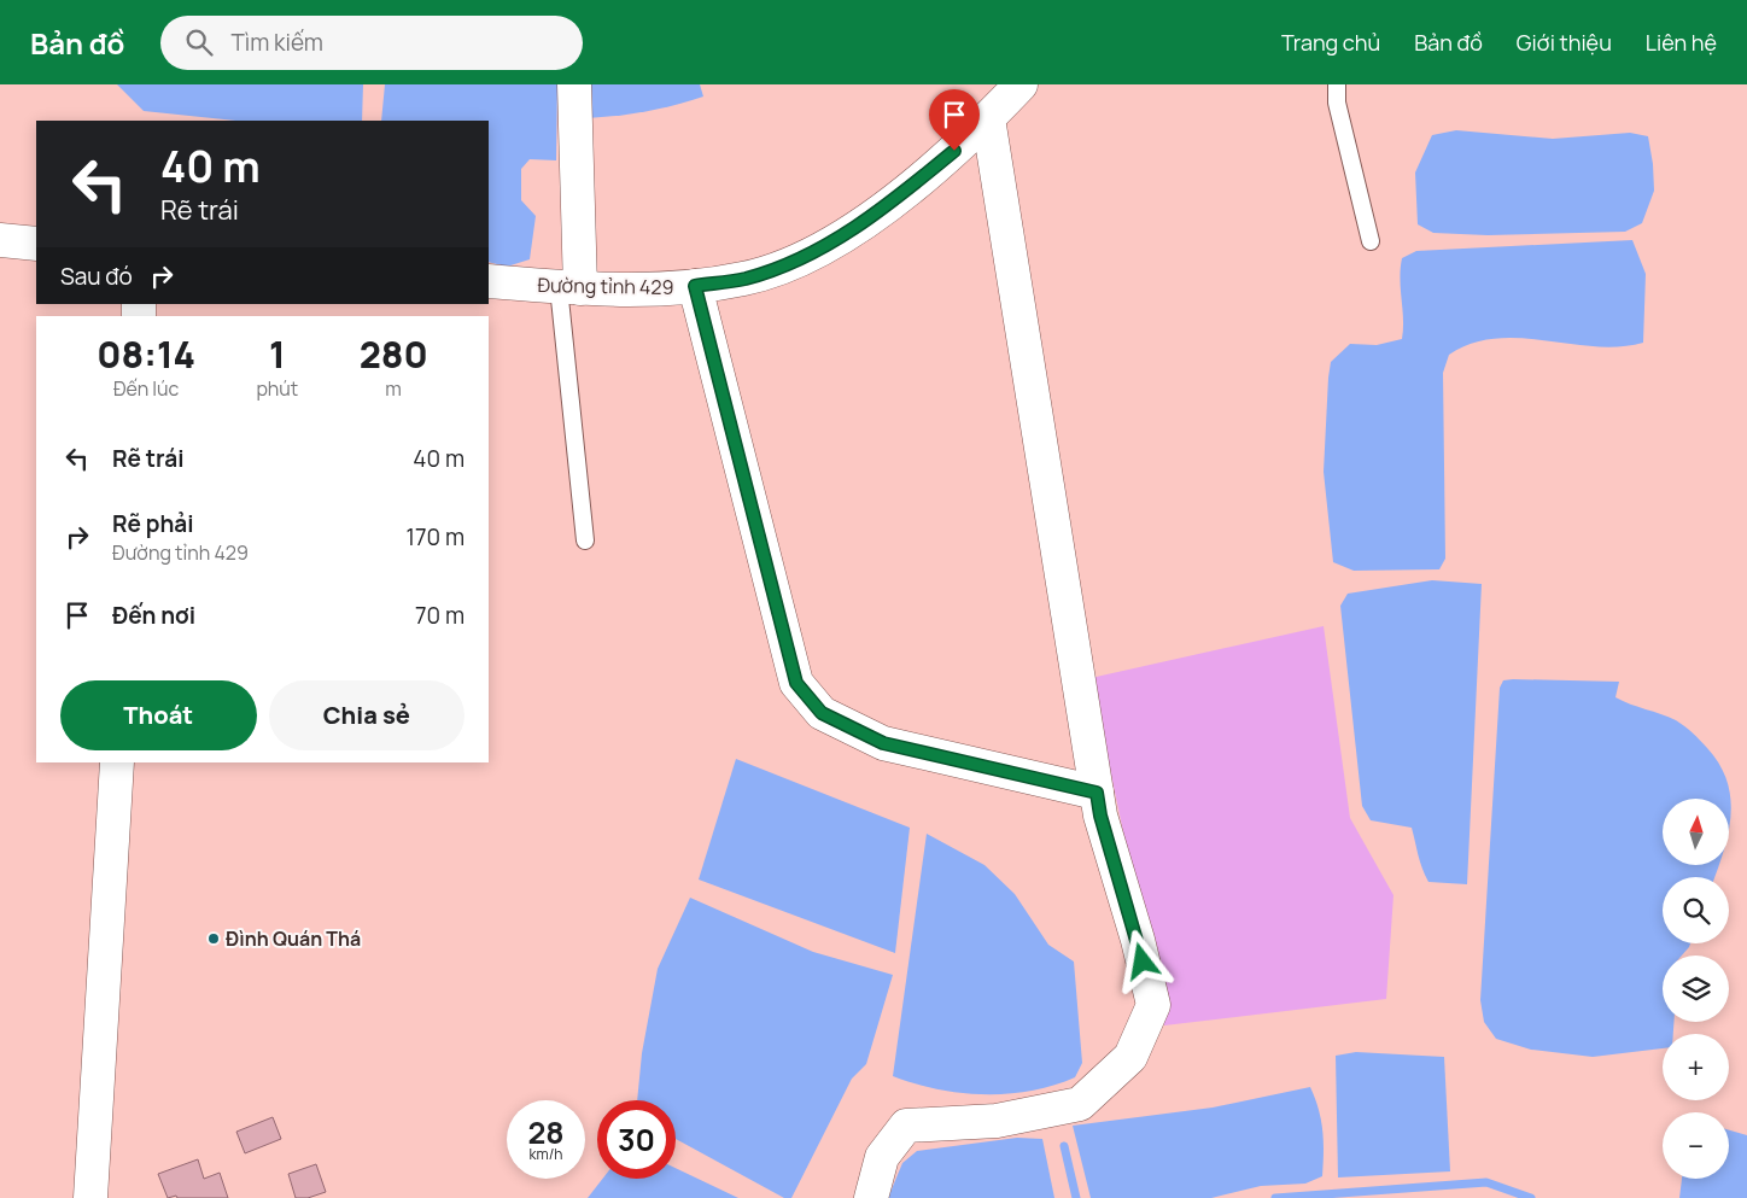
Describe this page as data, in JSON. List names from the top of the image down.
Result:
{
  "streets": {
    "street": ["Đường tỉnh 429"]
  },
  "places": ["Đình Quán Thá"],
  "north": "top",
  "page": {
    "header": "Bản đồ",
    "search": "Tìm kiếm",
    "nav": [
      "Trang chủ",
      "Bản đồ",
      "Giới thiệu",
      "Liên hệ"
    ],
    "turn": ["40 m", "Rẽ trái"],
    "then": "Sau đó",
    "eta": [
      "08:14",
      "Đến lúc",
      "1",
      "phút",
      "280",
      "m"
    ],
    "list": [
      {
        "name": "Rẽ trái",
        "value": "40 m"
      },
      {
        "name": "Rẽ phải",
        "note": "Đường tỉnh 429",
        "value": "170 m"
      },
      {
        "name": "Đến nơi",
        "value": "70 m"
      }
    ],
    "buttons": ["Thoát", "Chia sẻ"],
    "map_buttons": ["+", "−"],
    "speed": "28 km/h",
    "limit": "30"
  }
}
